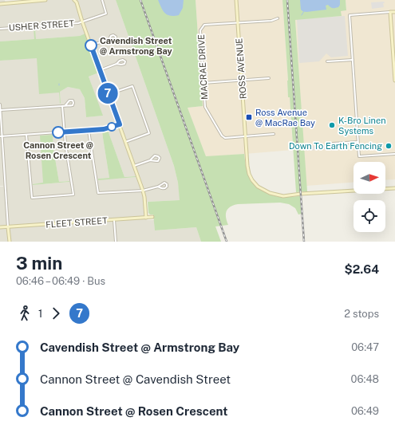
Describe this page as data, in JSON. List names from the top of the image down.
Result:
{
  "streets": {
    "street": [
      "USHER STREET",
      "MACRAE DRIVE",
      "ROSS AVENUE",
      "FLEET STREET"
    ]
  },
  "crossings": [
    ["MACRAE DRIVE", "ROSS AVENUE"]
  ],
  "places": {
    "other": [
      "Cavendish Street @ Armstrong Bay",
      "K-Bro Linen Systems",
      "Cannon Street @ Rosen Crescent",
      "Down To Earth Fencing"
    ],
    "transit": ["Ross Avenue @ MacRae Bay"]
  },
  "lines": ["bus line 7"],
  "north": "right",
  "page": {
    "on_map": "7",
    "heading": ["3 min", "06:46 – 06:49 · Bus", "$2.64"],
    "legs": ["1", "7", "2 stops"],
    "list": [
      {
        "name": "Cavendish Street @ Armstrong Bay",
        "value": "06:47"
      },
      {
        "name": "Cannon Street @ Cavendish Street",
        "value": "06:48"
      },
      {
        "name": "Cannon Street @ Rosen Crescent",
        "value": "06:49"
      }
    ]
  }
}
